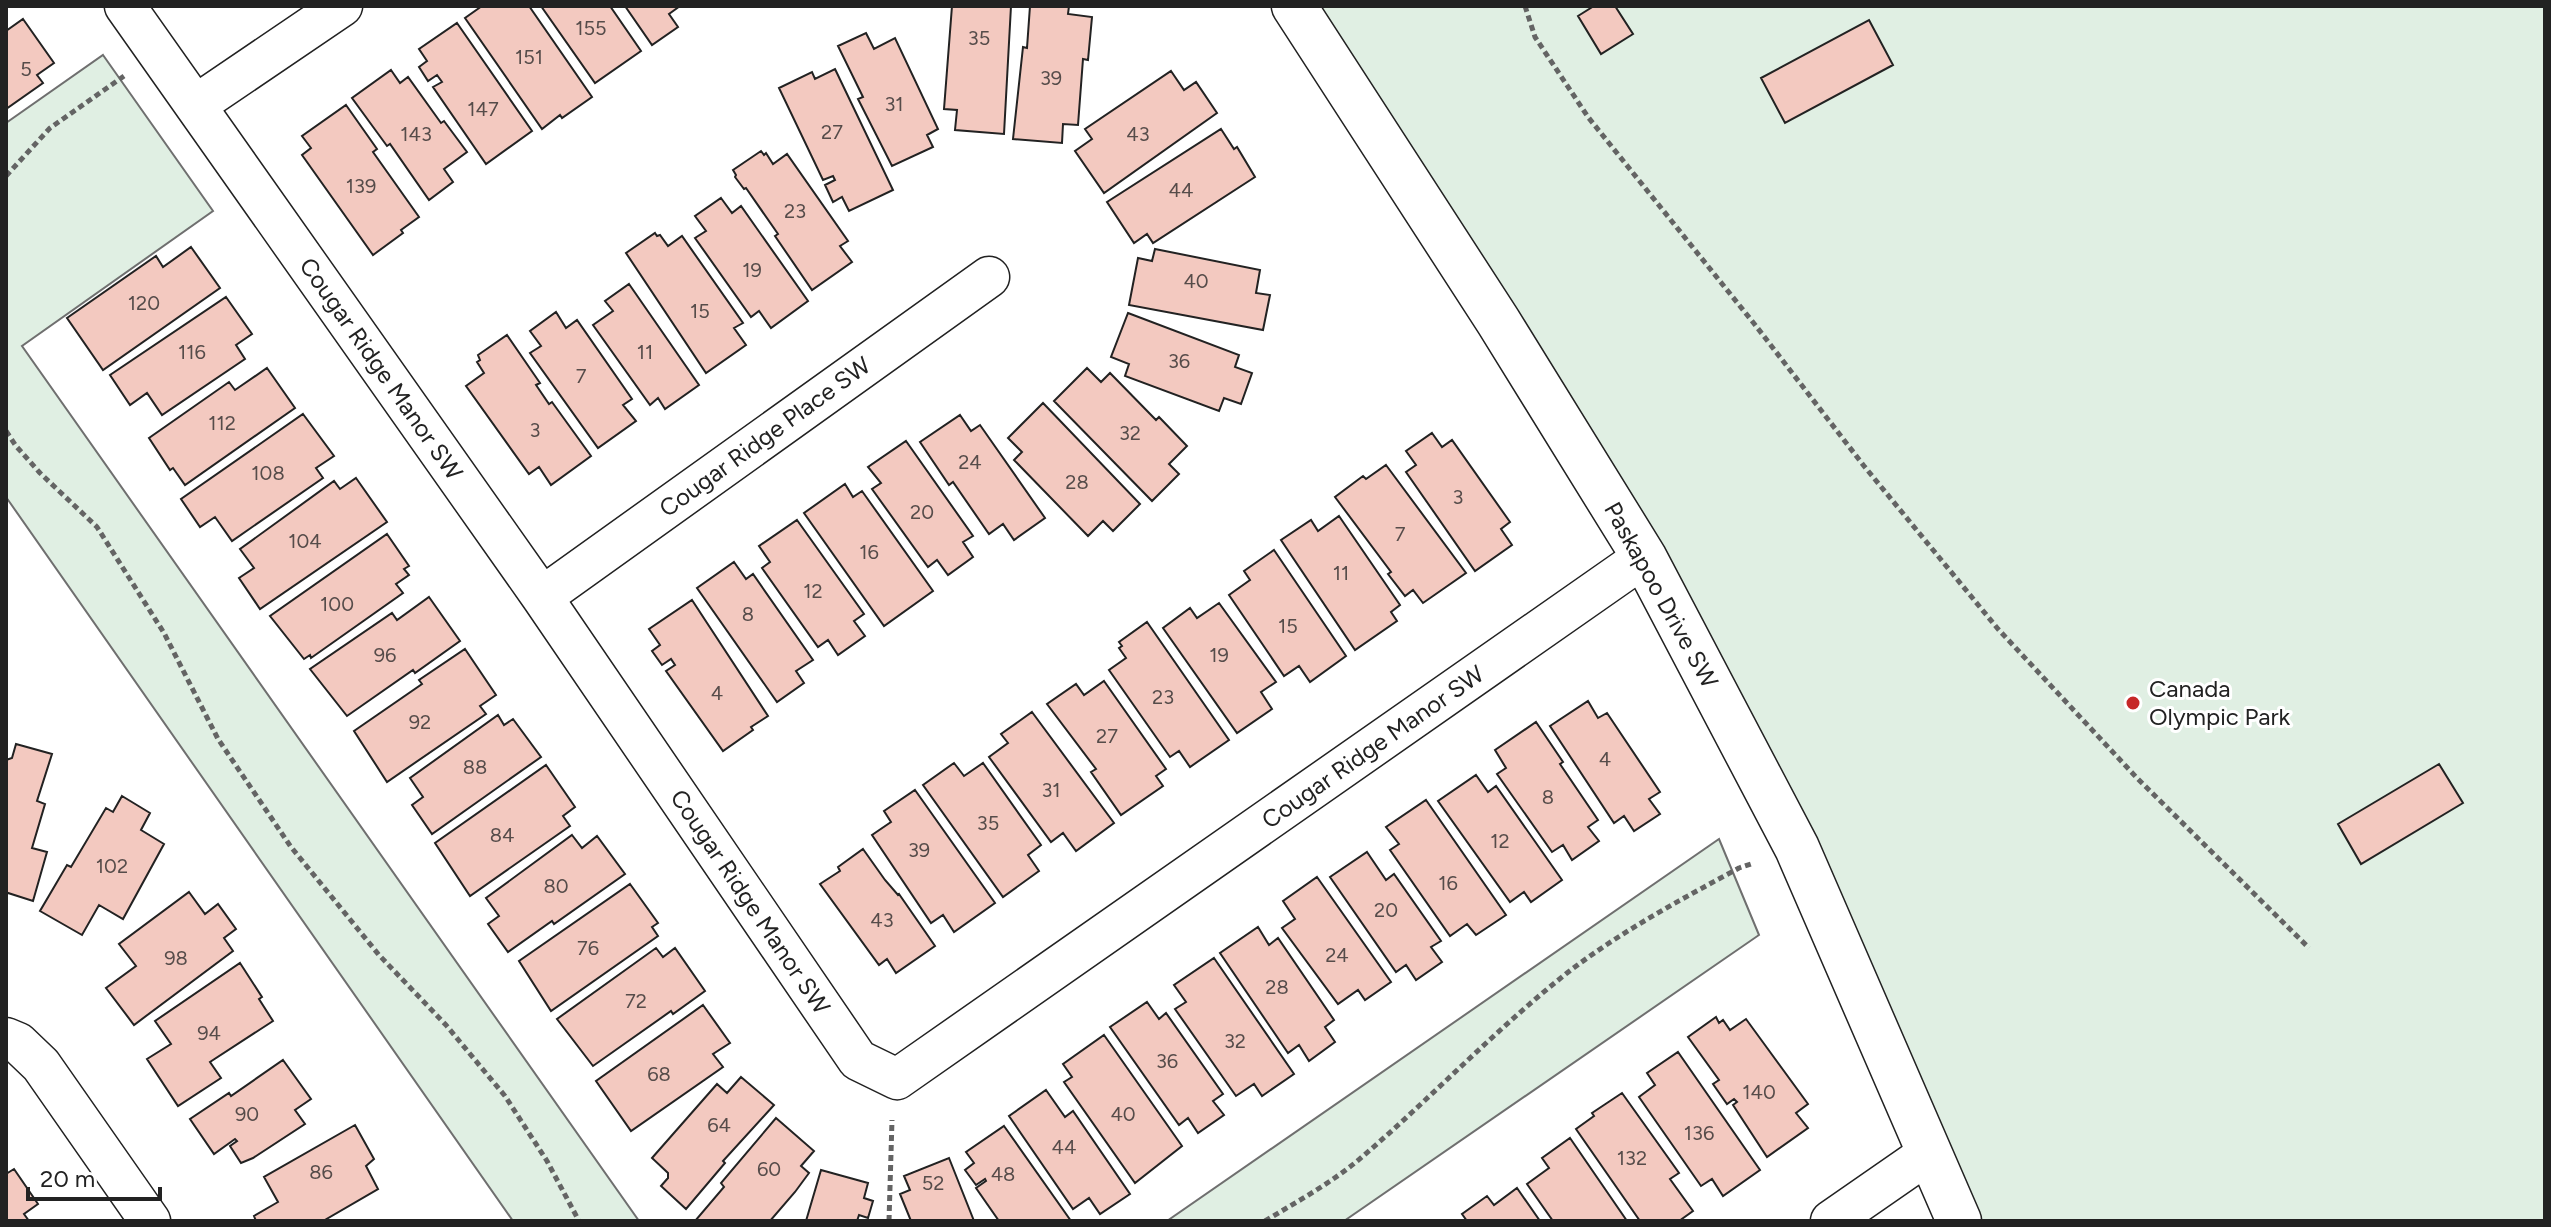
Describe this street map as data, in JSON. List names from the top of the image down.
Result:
{
  "streets": {
    "street": ["Cougar Ridge Manor SW", "Cougar Ridge Place SW", "Paskapoo Drive SW"]
  },
  "crossings": [
    ["Cougar Ridge Manor SW", "Cougar Ridge Place SW"],
    ["Cougar Ridge Manor SW", "Paskapoo Drive SW"]
  ],
  "places": ["Canada Olympic Park"],
  "house_numbers": [
    "155",
    "35",
    "151",
    "5",
    "39",
    "31",
    "147",
    "27",
    "143",
    "43",
    "139",
    "44",
    "23",
    "19",
    "40",
    "120",
    "15",
    "116",
    "11",
    "36",
    "7",
    "112",
    "3",
    "32",
    "24",
    "108",
    "28",
    "3",
    "20",
    "7",
    "104",
    "16",
    "11",
    "12",
    "100",
    "8",
    "15",
    "96",
    "19",
    "4",
    "23",
    "92",
    "27",
    "4",
    "88",
    "31",
    "8",
    "35",
    "84",
    "12",
    "39",
    "102",
    "16",
    "80",
    "20",
    "43",
    "76",
    "24",
    "98",
    "28",
    "72",
    "94",
    "32",
    "36",
    "68",
    "140",
    "90",
    "40",
    "64",
    "136",
    "44",
    "132",
    "60",
    "86",
    "48",
    "52"
  ],
  "scale_bar": "20 m"
}
